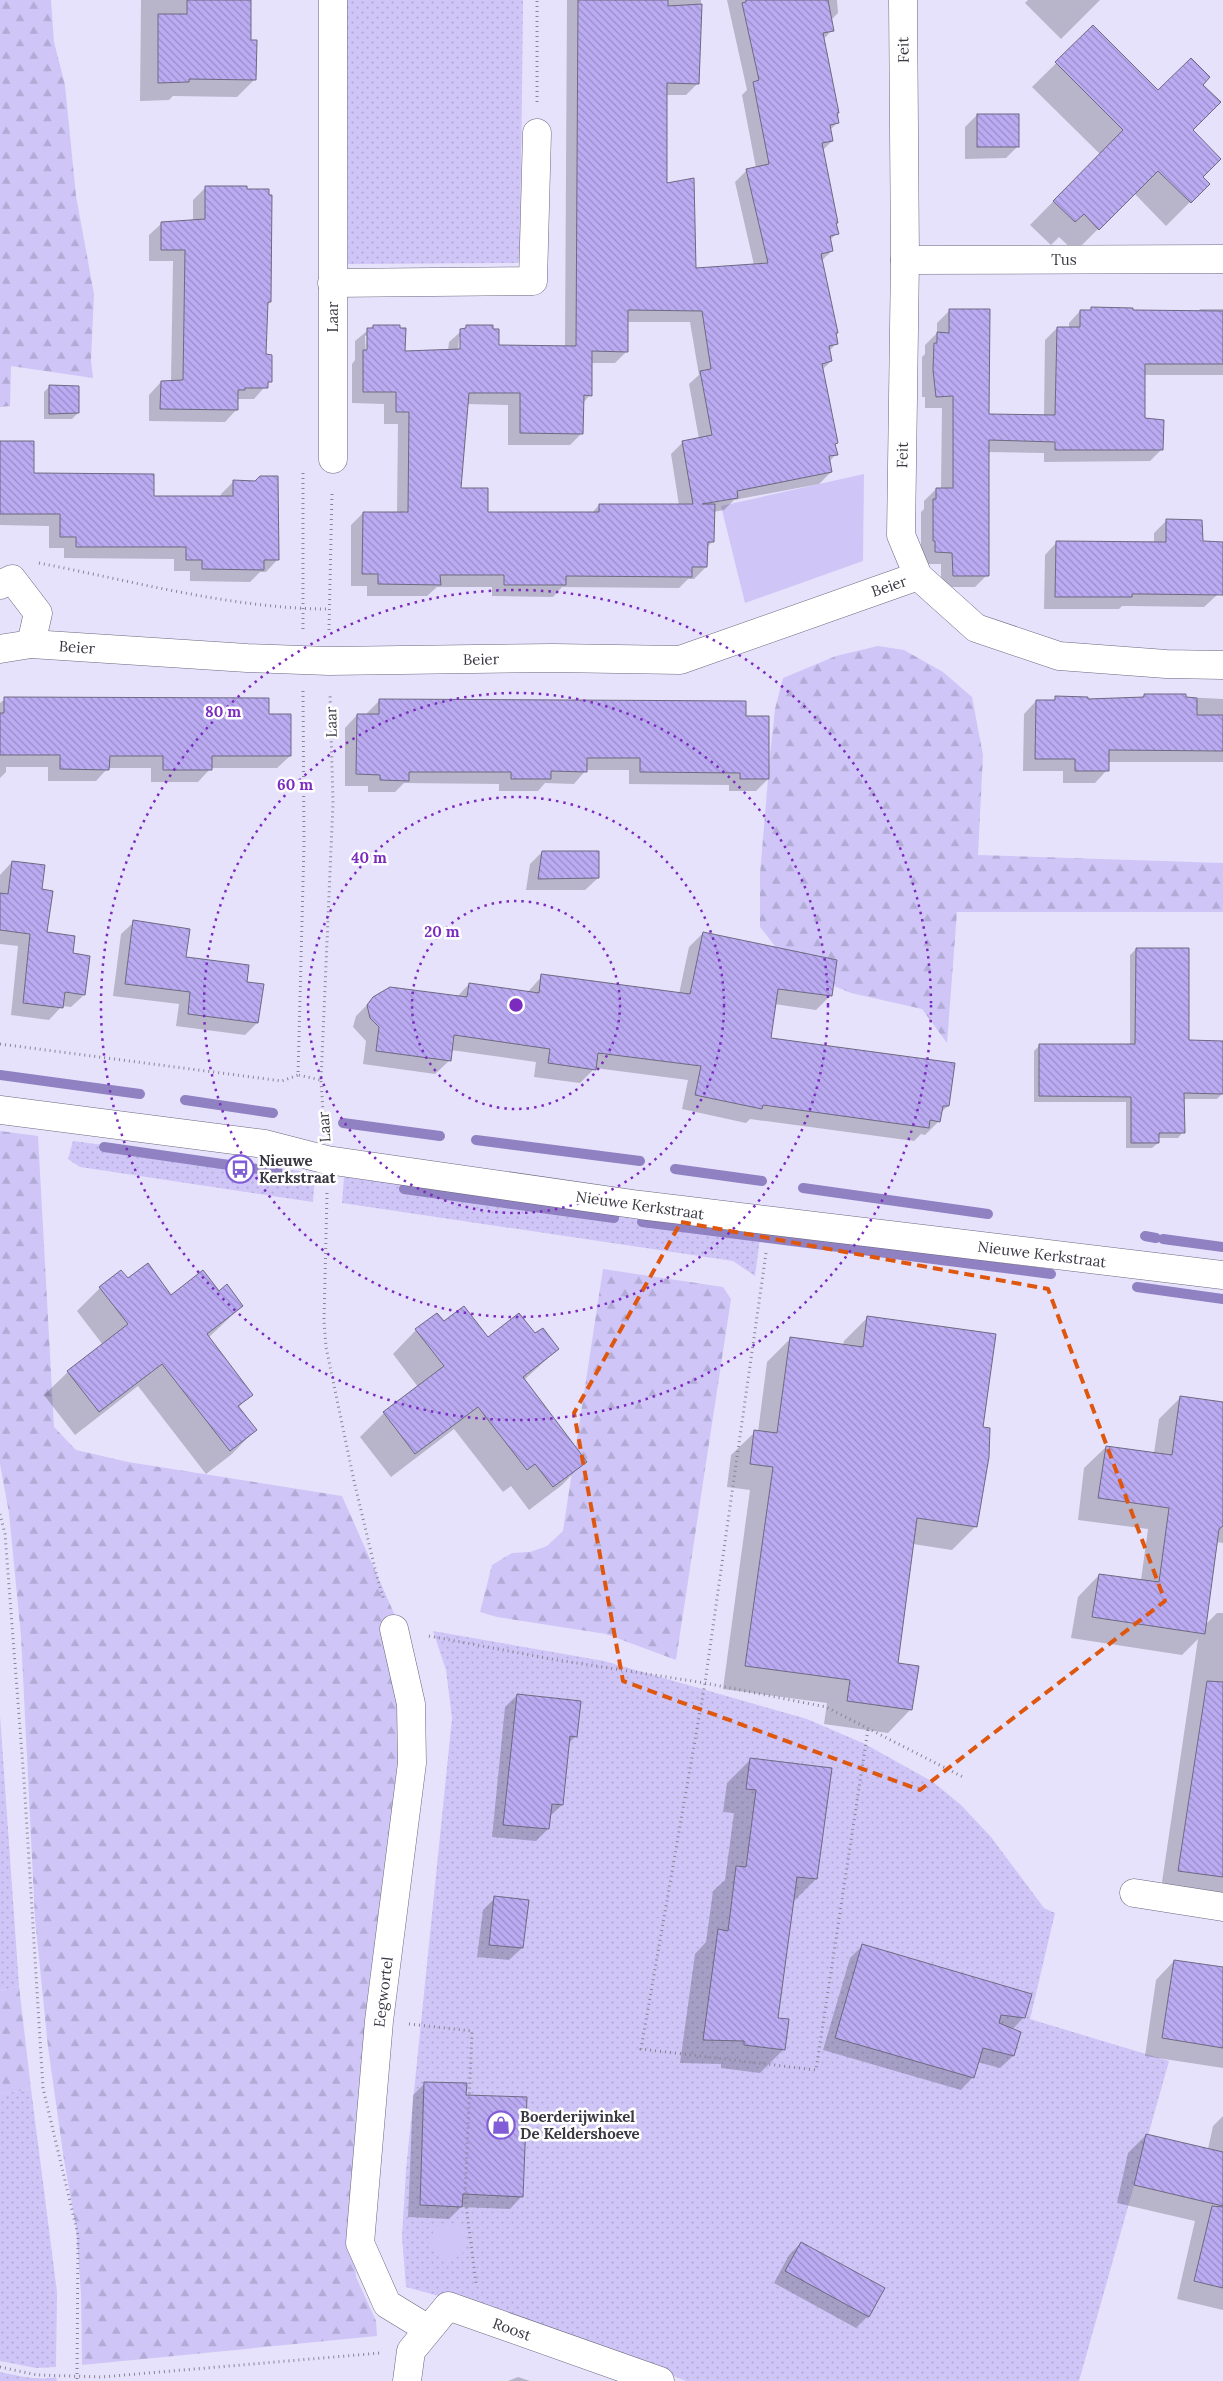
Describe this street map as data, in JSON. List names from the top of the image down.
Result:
{
  "streets": {
    "street": [
      "Feit",
      "Tus",
      "Laar",
      "Beier",
      "Nieuwe Kerkstraat",
      "Eegwortel",
      "Roost"
    ]
  },
  "crossings": [
    ["Feit", "Tus"],
    ["Feit", "Beier"],
    ["Laar", "Beier"],
    ["Laar", "Nieuwe Kerkstraat"],
    ["Laar", "Eegwortel"],
    ["Eegwortel", "Roost"]
  ],
  "places": {
    "bus stop": ["Nieuwe Kerkstraat"],
    "shop": ["Boerderijwinkel De Keldershoeve"]
  },
  "rings": [
    "80 m",
    "60 m",
    "40 m",
    "20 m"
  ]
}
